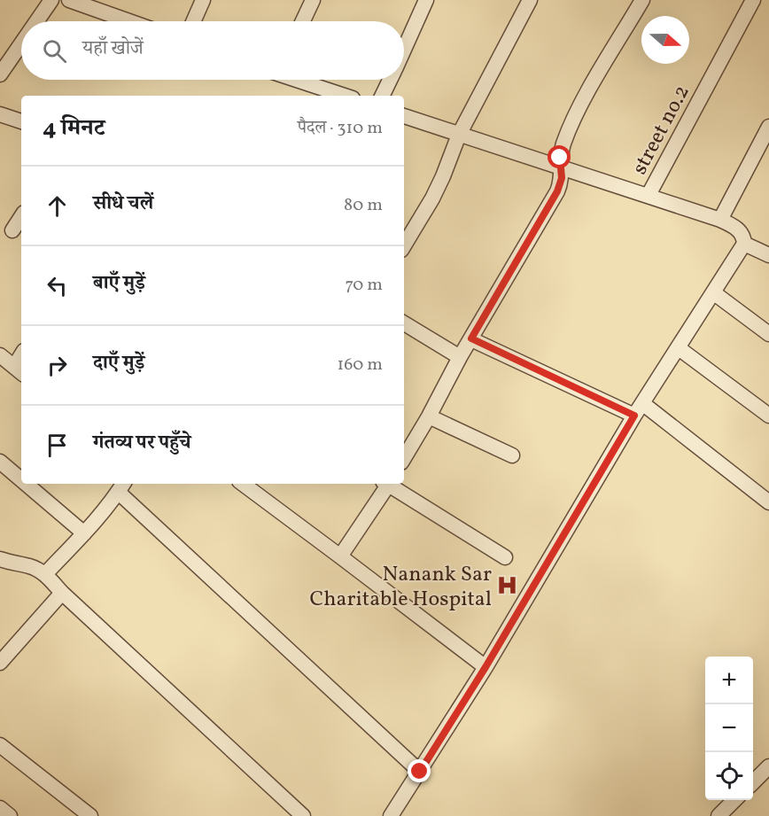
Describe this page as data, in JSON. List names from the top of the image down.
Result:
{
  "streets": {
    "street": ["street no.2"]
  },
  "places": {
    "hospital": ["Nanank Sar Charitable Hospital"]
  },
  "north": "right",
  "page": {
    "search": "यहाँ खोजें",
    "heading": ["4 मिनट", "पैदल · 310 m"],
    "list": [
      ["सीधे चलें", "80 m"],
      ["बाएँ मुड़ें", "70 m"],
      ["दाएँ मुड़ें", "160 m"],
      "गंतव्य पर पहुँचे"
    ],
    "map_buttons": ["+", "−"]
  }
}
